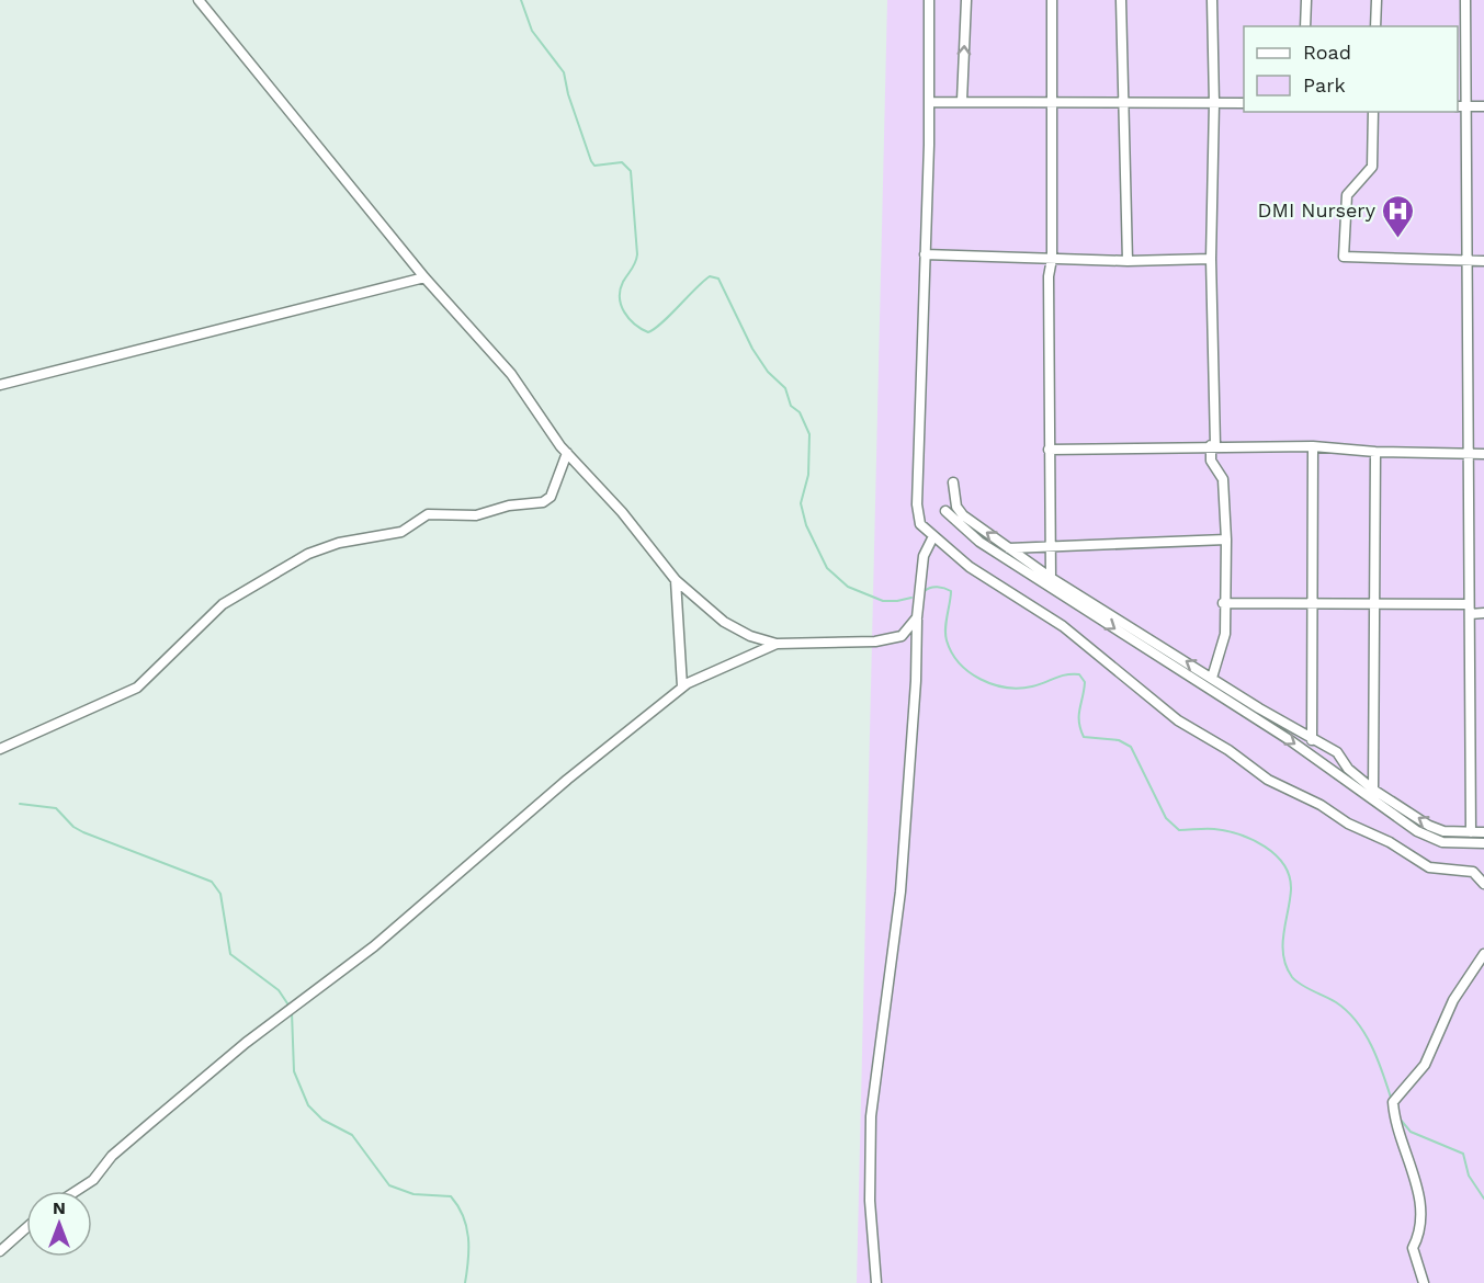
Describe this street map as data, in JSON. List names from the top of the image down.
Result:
{
  "places": {
    "hospital": ["DMI Nursery"]
  },
  "legend": ["Road", "Park"],
  "north": "top"
}
